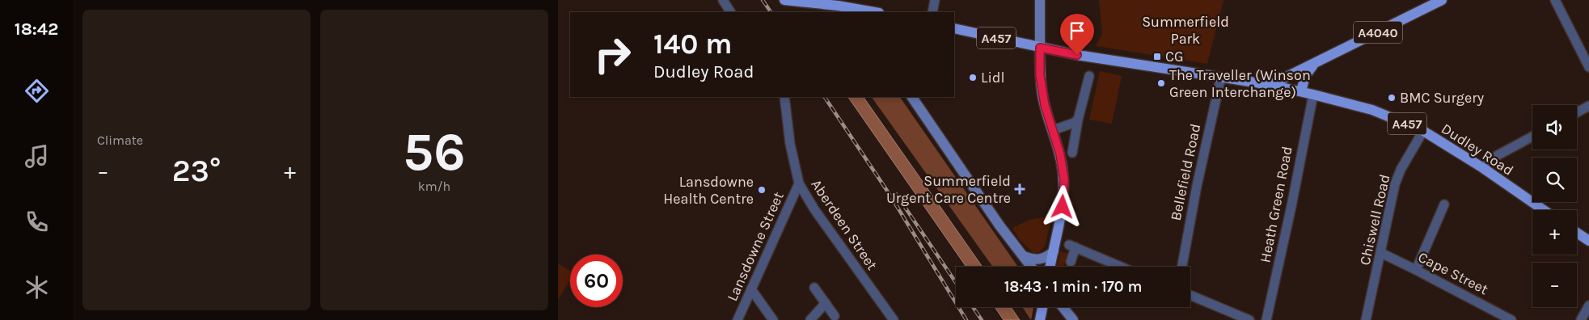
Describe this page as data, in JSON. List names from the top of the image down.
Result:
{
  "streets": {
    "main road": ["A4040", "A457", "Dudley Road"],
    "street": [
      "Bellefield Road",
      "Heath Green Road",
      "Chiswell Road",
      "Aberdeen Street",
      "Lansdowne Street",
      "Cape Street"
    ]
  },
  "crossings": [
    ["A4040", "Dudley Road"],
    ["Dudley Road", "Bellefield Road"],
    ["Dudley Road", "Heath Green Road"],
    ["Dudley Road", "Chiswell Road"],
    ["Chiswell Road", "Cape Street"],
    ["Aberdeen Street", "Lansdowne Street"]
  ],
  "parks": ["Summerfield Park"],
  "places": {
    "transit": ["CG"],
    "other": [
      "Lidl",
      "The Traveller (Winson Green Interchange)",
      "BMC Surgery",
      "Lansdowne Health Centre"
    ],
    "health": ["Summerfield Urgent Care Centre"]
  },
  "page": {
    "tabs": "18:42",
    "tile": [
      "Climate",
      ["56", "km/h"]
    ],
    "turn": ["140 m", "Dudley Road"],
    "map_buttons": ["+", "−"],
    "heat": ["−", "23°", "+"],
    "limit": "60",
    "trip": "18:43 · 1 min · 170 m"
  }
}
